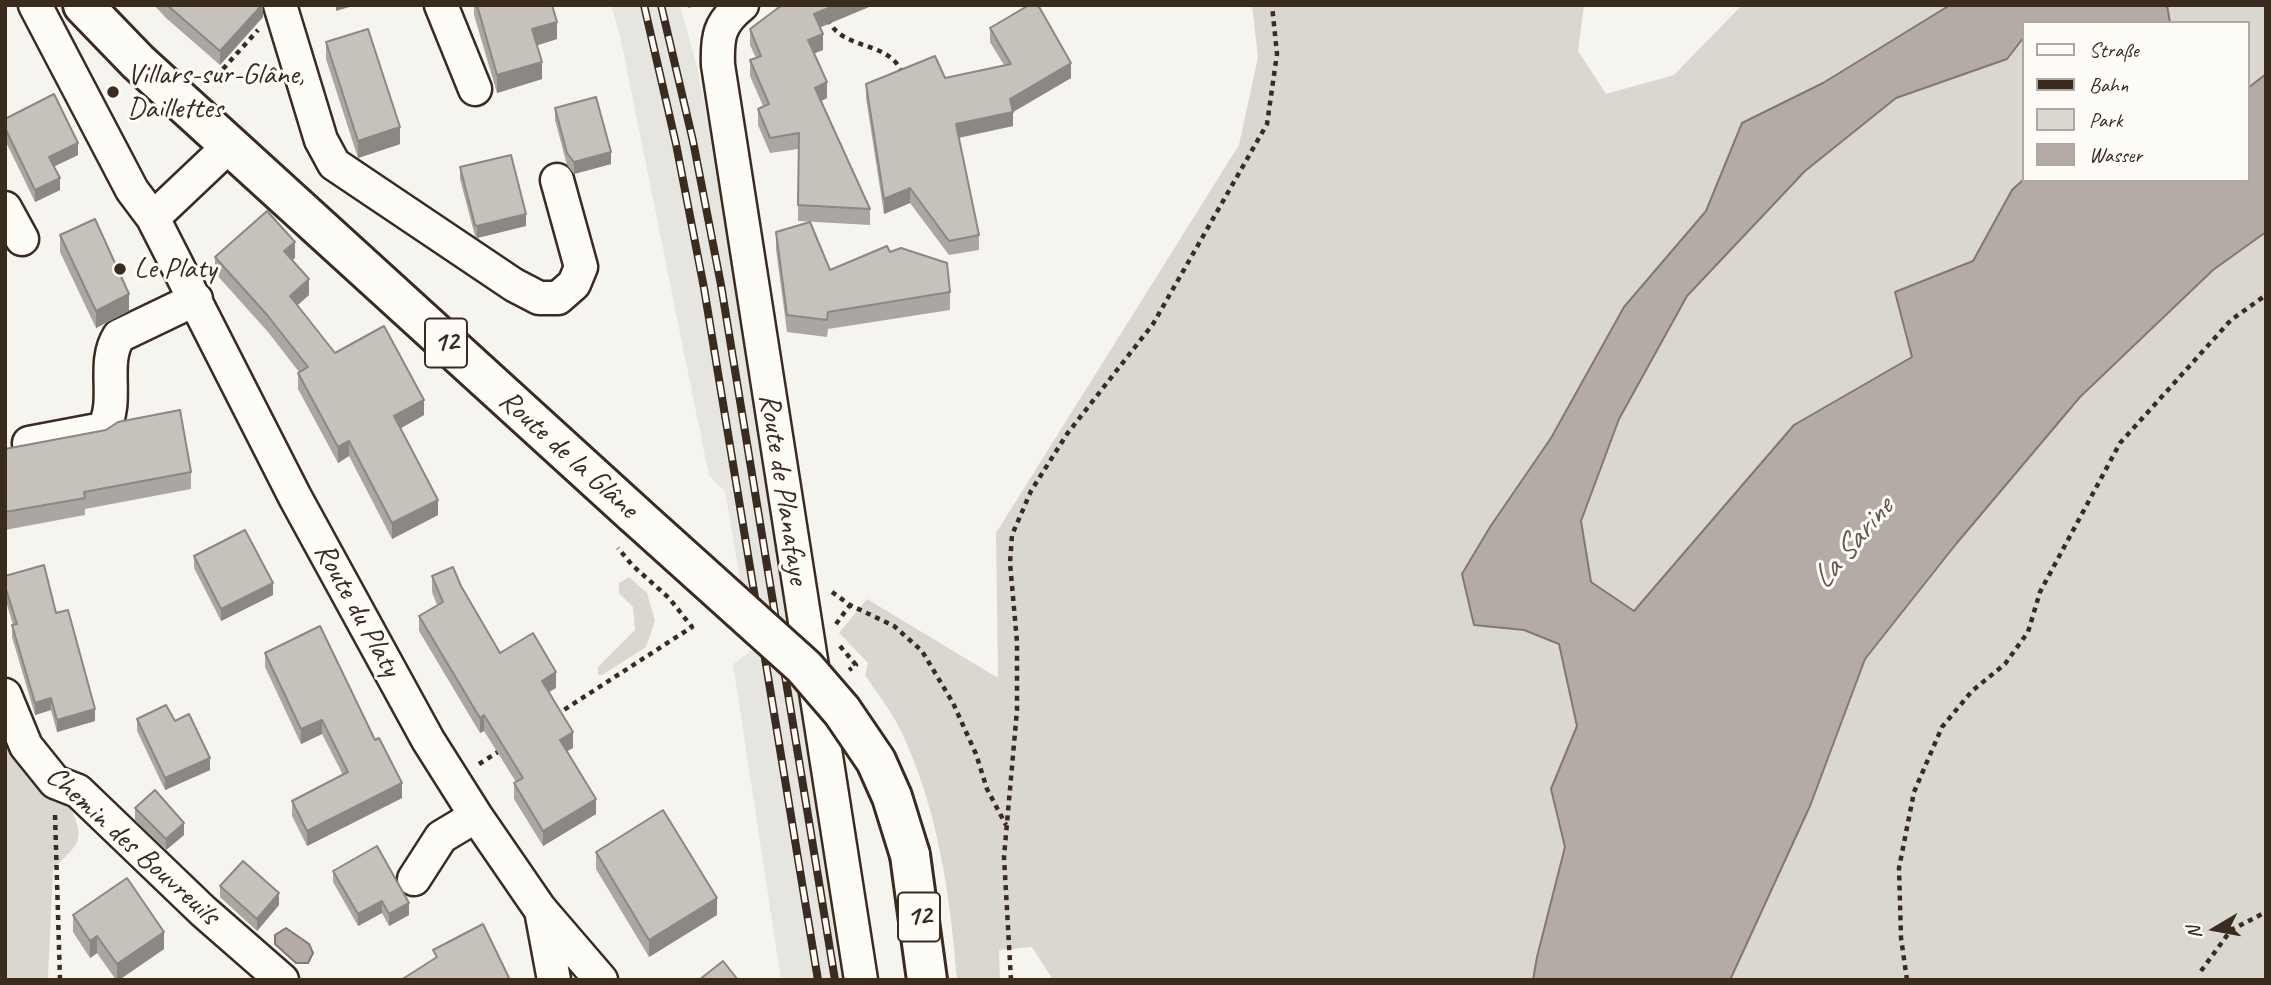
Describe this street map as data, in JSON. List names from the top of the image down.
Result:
{
  "streets": {
    "main road": ["12", "Route de la Glâne"],
    "street": ["Route de Planafaye", "Route du Platy", "Chemin des Bouvreuils"]
  },
  "water": ["La Sarine"],
  "places": ["Villars-sur-Glâne, Daillettes", "Le Platy"],
  "legend": [
    "Straße",
    "Bahn",
    "Park",
    "Wasser"
  ],
  "north": "left"
}
